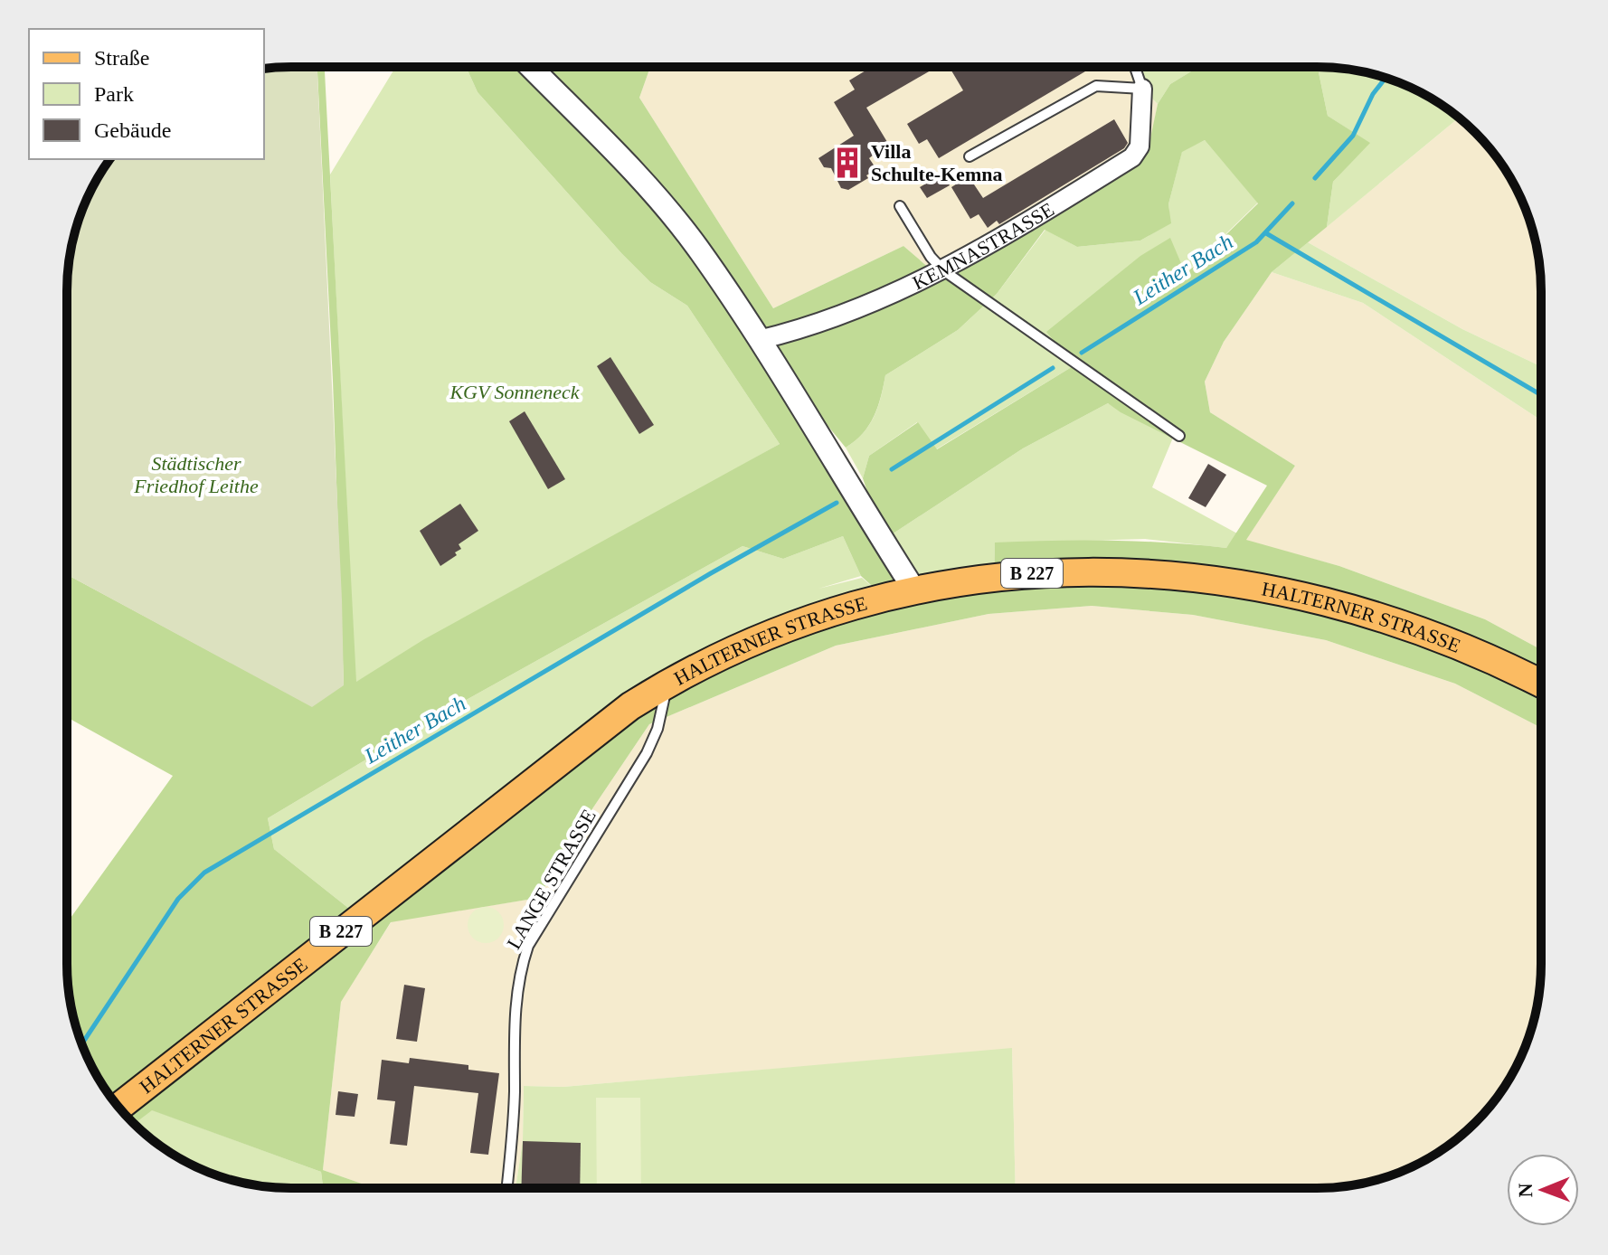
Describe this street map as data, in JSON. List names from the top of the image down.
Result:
{
  "streets": {
    "main road": ["B 227", "HALTERNER STRASSE"],
    "street": ["KEMNASTRASSE"],
    "lane": ["LANGE STRASSE"]
  },
  "crossings": [
    ["HALTERNER STRASSE", "LANGE STRASSE"]
  ],
  "water": ["Leither Bach"],
  "parks": ["KGV Sonneneck", "Städtischer Friedhof Leithe"],
  "places": {
    "building": ["Villa Schulte-Kemna"]
  },
  "legend": ["Straße", "Park", "Gebäude"],
  "north": "left"
}
